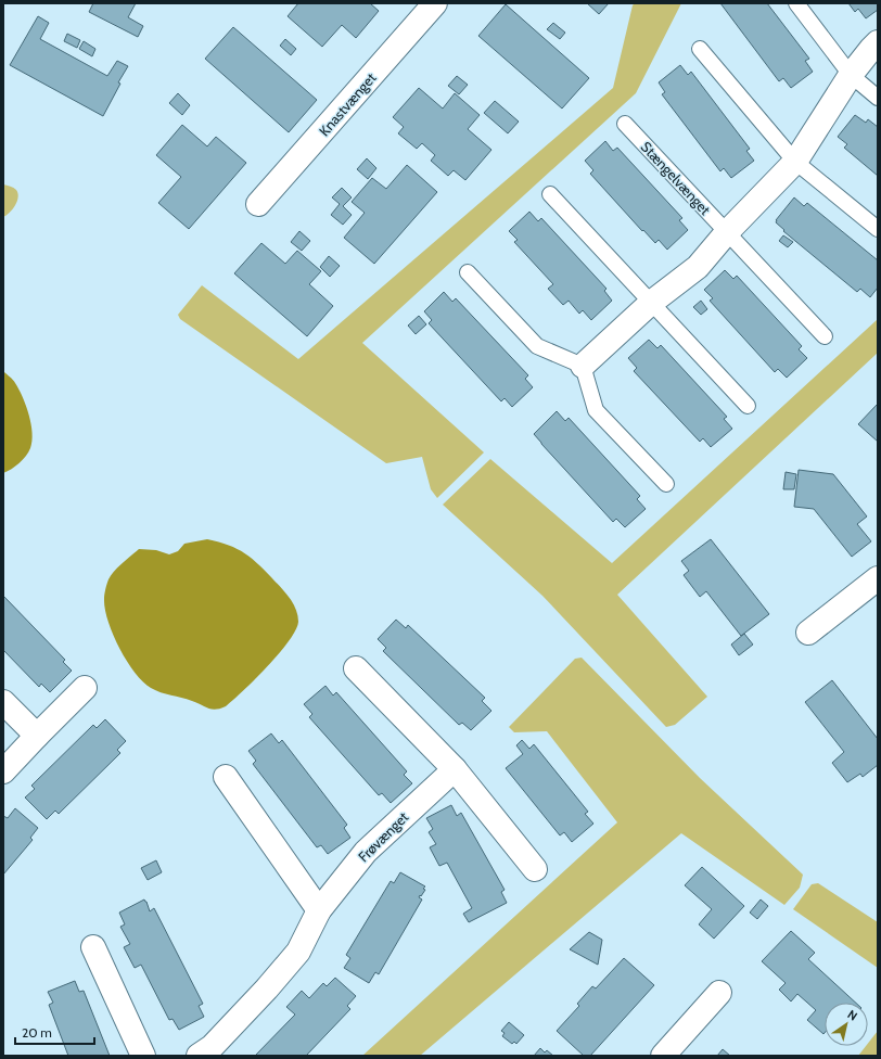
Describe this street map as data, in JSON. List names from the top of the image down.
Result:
{
  "streets": {
    "street": ["Knastvænget", "Frøvænget"],
    "lane": ["Stængelvænget"]
  },
  "scale_bar": "20 m",
  "north": "top right"
}
